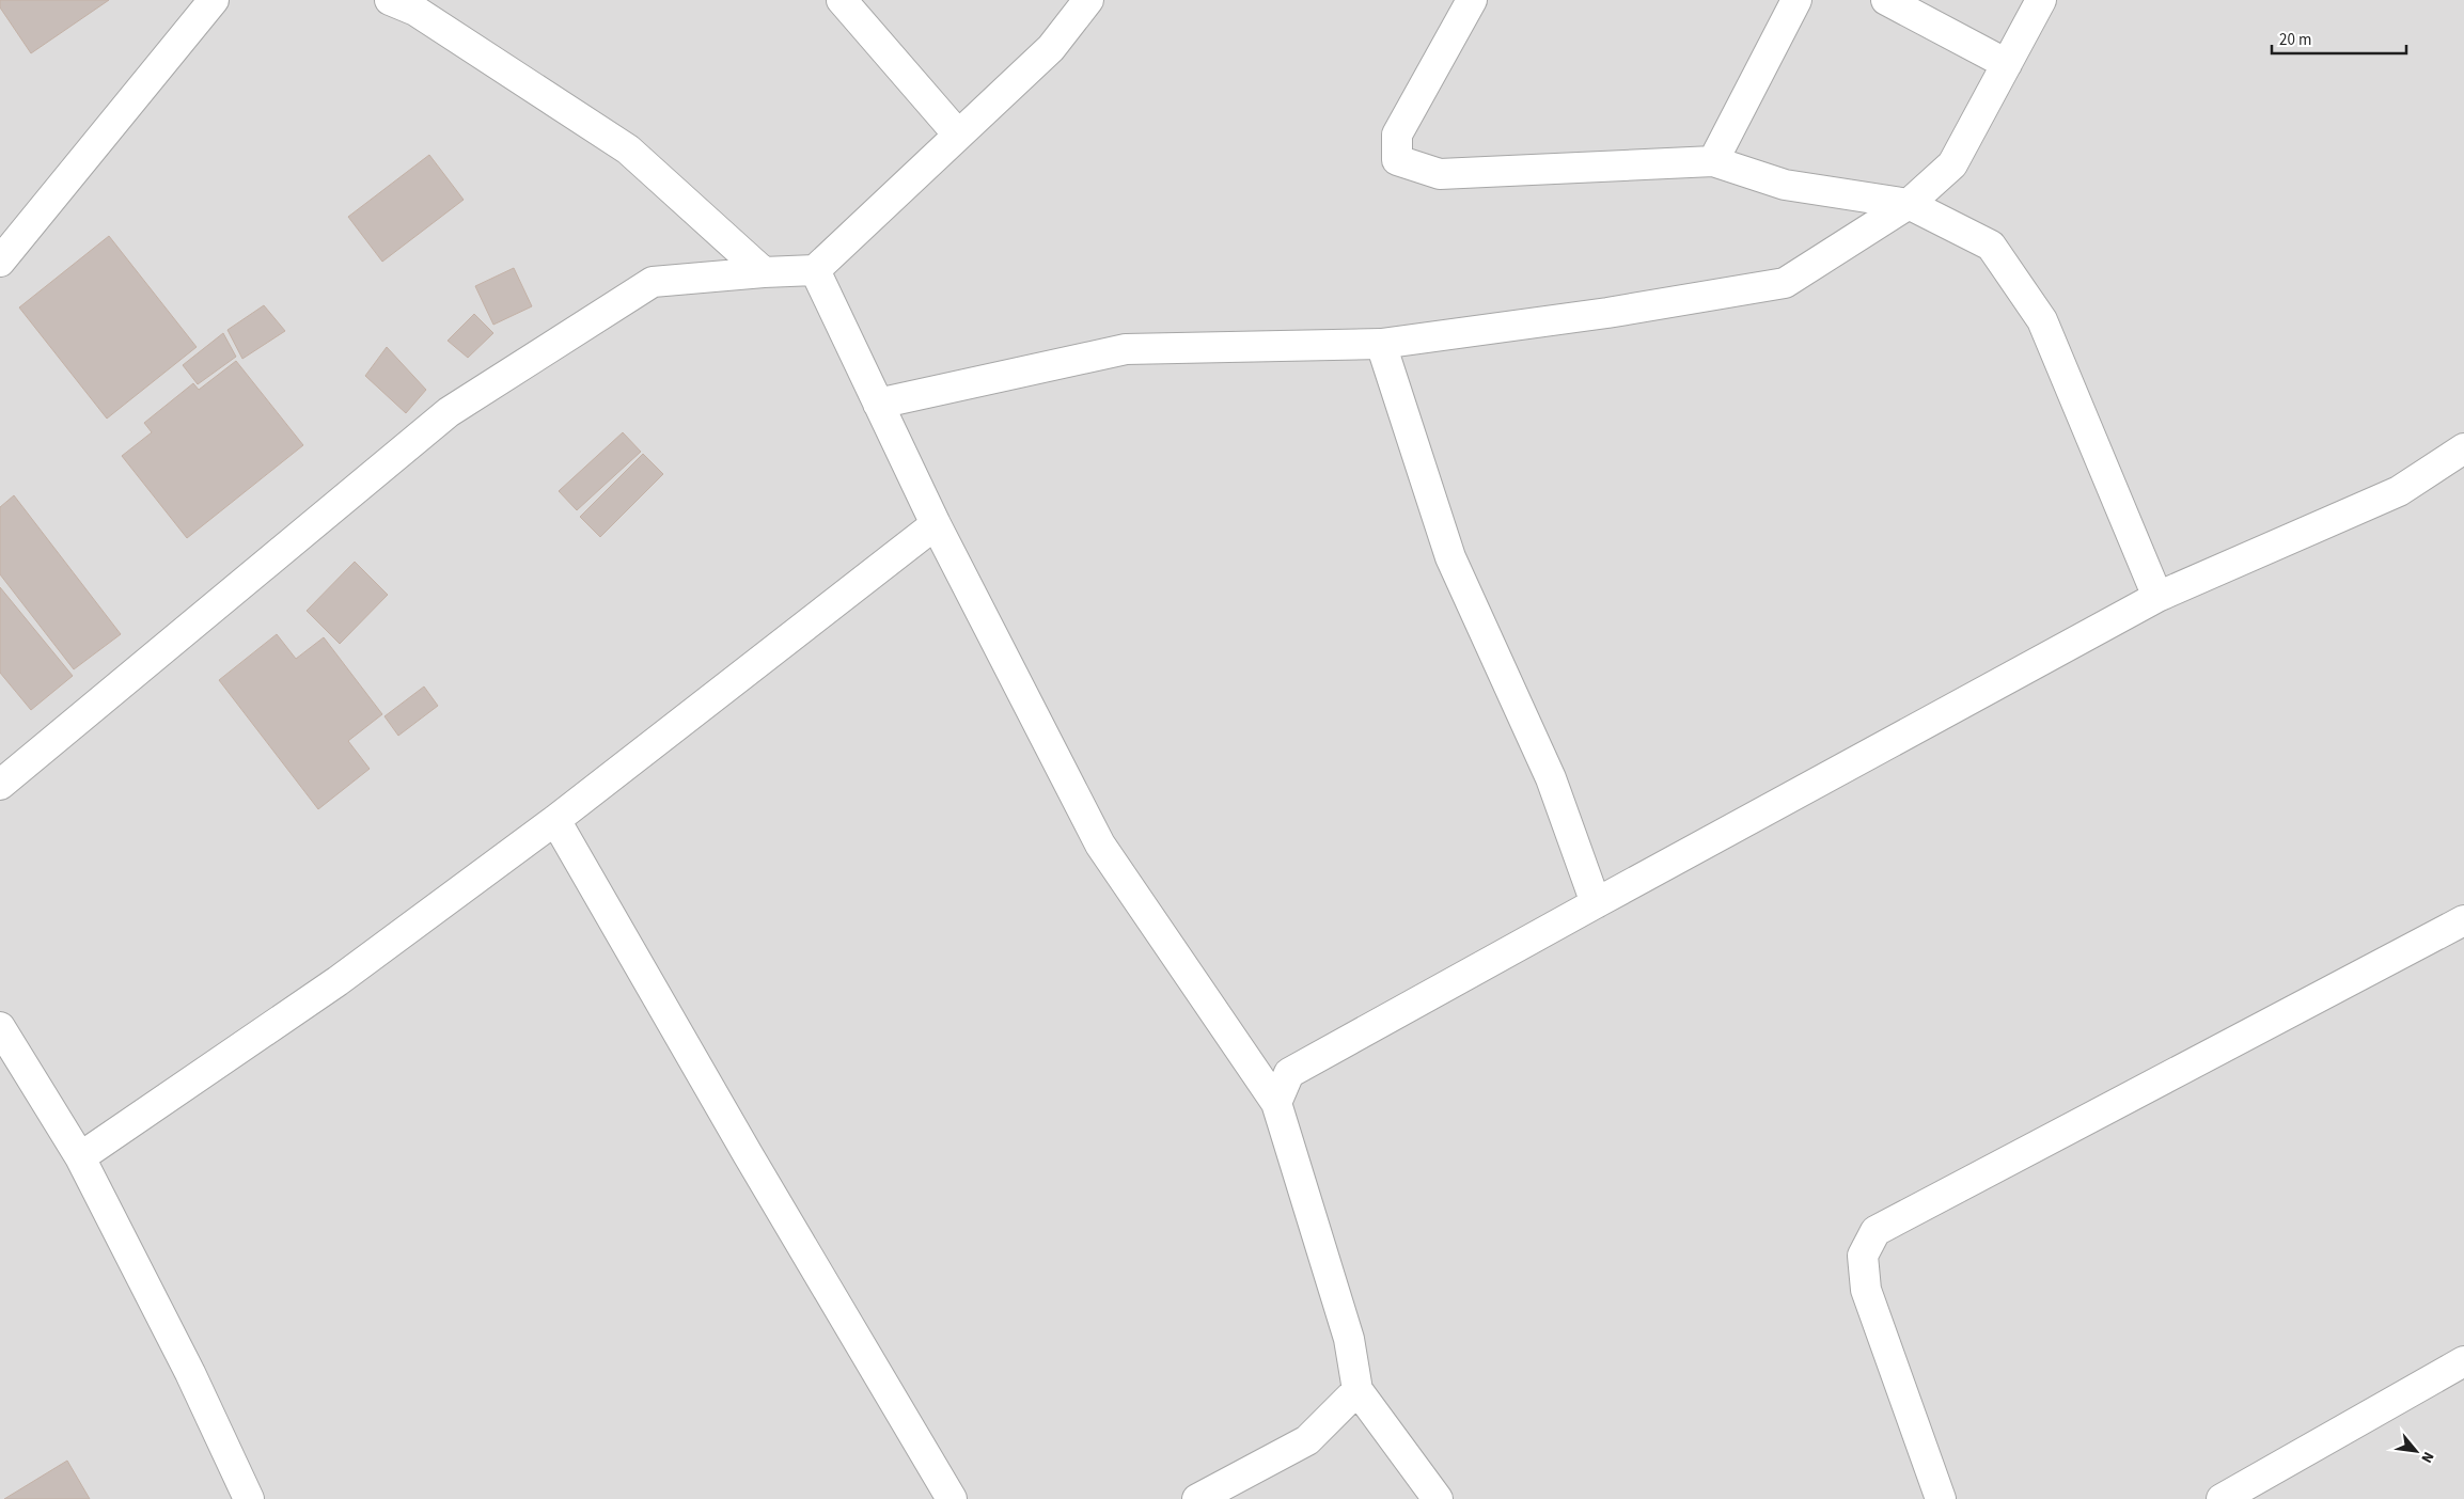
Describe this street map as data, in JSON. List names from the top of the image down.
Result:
{
  "scale_bar": "20 m",
  "north": "bottom right"
}
